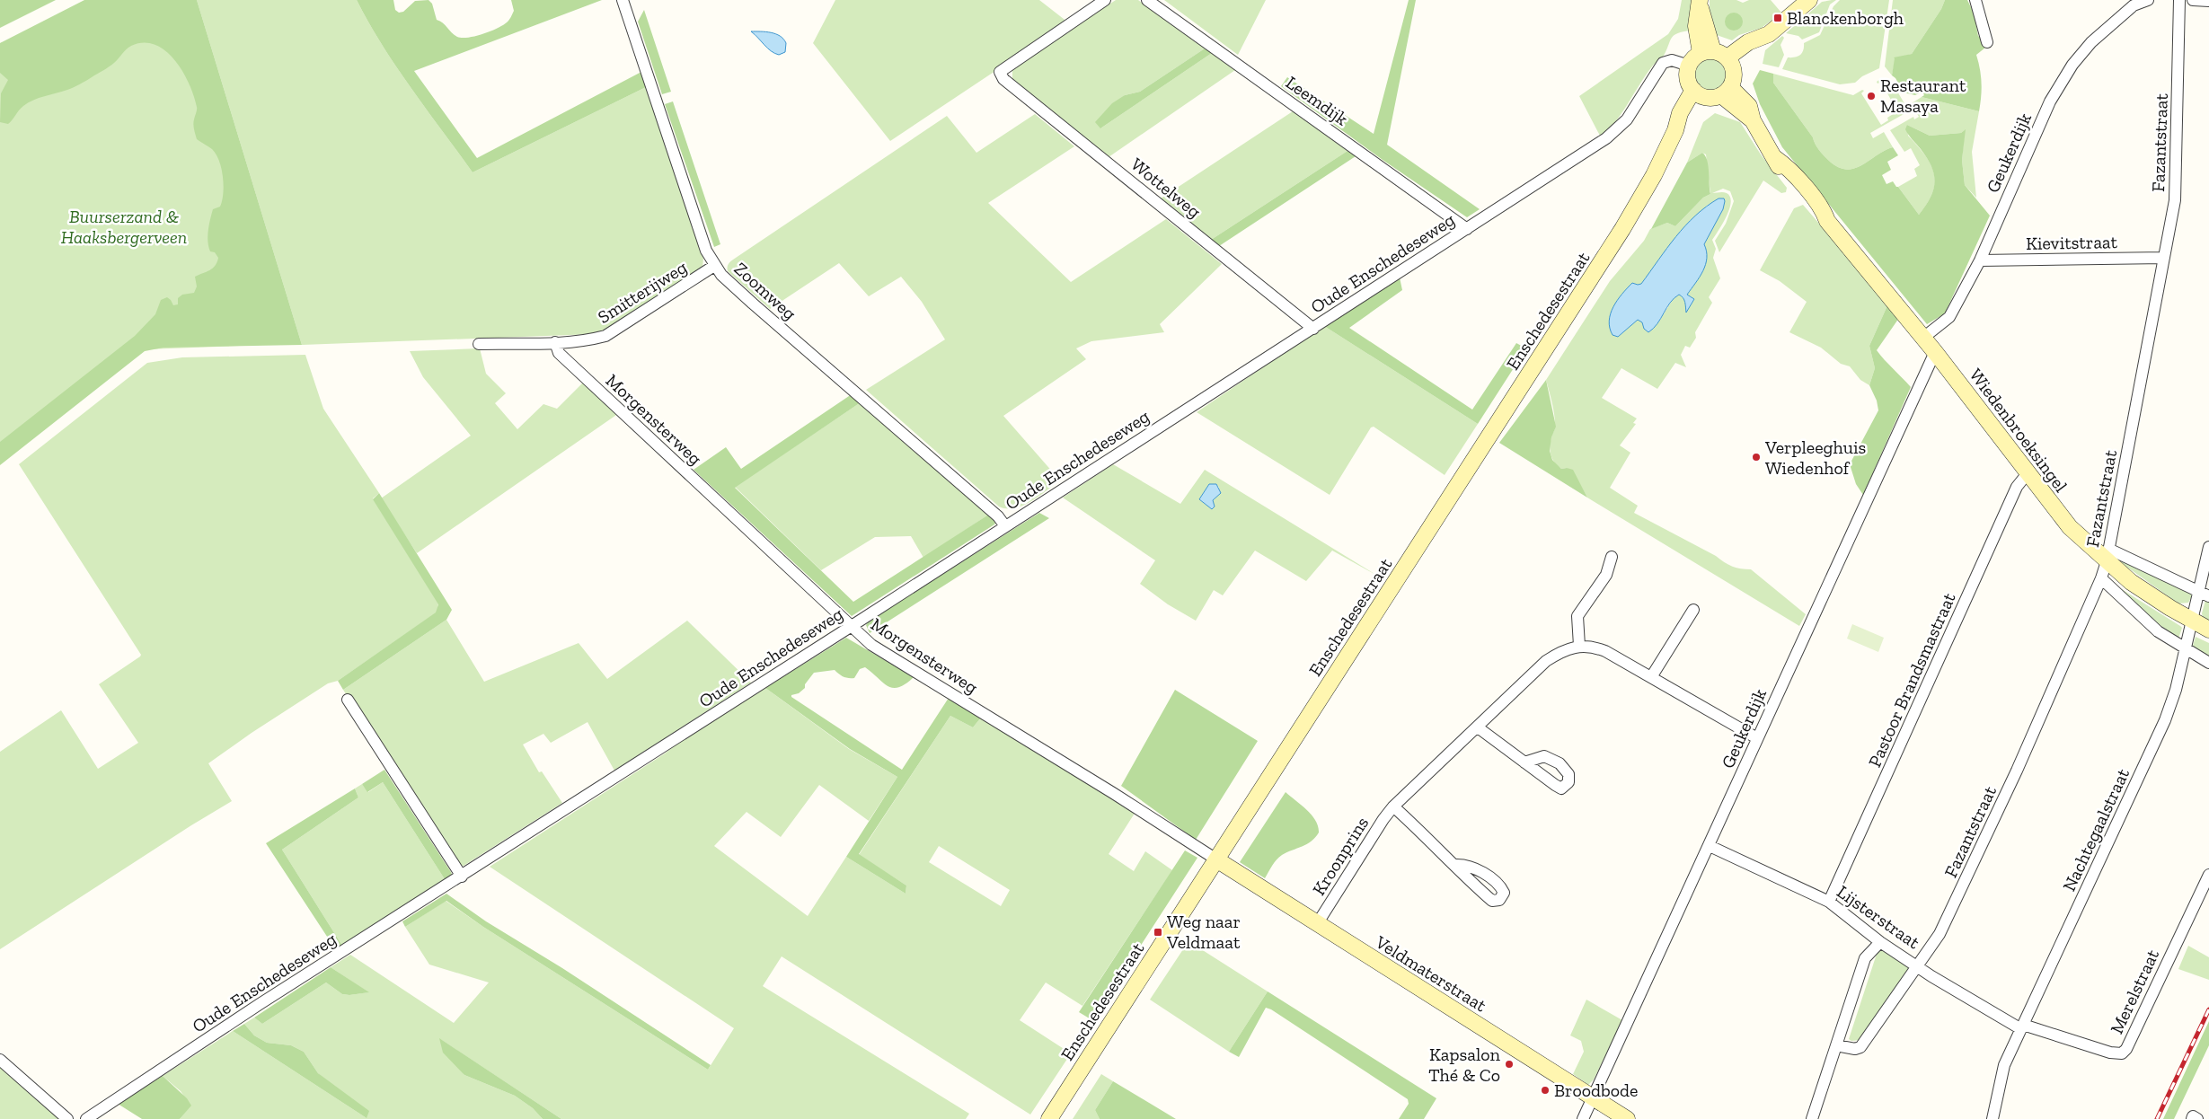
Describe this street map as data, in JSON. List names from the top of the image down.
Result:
{
  "streets": {
    "main road": ["Enschedesestraat", "Wiedenbroeksingel", "Veldmaterstraat"],
    "street": [
      "Leemdijk",
      "Fazantstraat",
      "Geukerdijk",
      "Wottelweg",
      "Kievitstraat",
      "Oude Enschedeseweg",
      "Zoomweg",
      "Smitterijweg",
      "Morgensterweg",
      "Pastoor Brandsmastraat",
      "Nachtegaalstraat",
      "Kroonprins",
      "Lijsterstraat",
      "Merelstraat"
    ]
  },
  "crossings": [
    ["Leemdijk", "Oude Enschedeseweg"],
    ["Fazantstraat", "Kievitstraat"],
    ["Fazantstraat", "Wiedenbroeksingel"],
    ["Fazantstraat", "Lijsterstraat"],
    ["Geukerdijk", "Kievitstraat"],
    ["Geukerdijk", "Wiedenbroeksingel"],
    ["Geukerdijk", "Kroonprins"],
    ["Geukerdijk", "Lijsterstraat"],
    ["Geukerdijk", "Veldmaterstraat"],
    ["Wottelweg", "Oude Enschedeseweg"],
    ["Oude Enschedeseweg", "Zoomweg"],
    ["Oude Enschedeseweg", "Enschedesestraat"],
    ["Oude Enschedeseweg", "Morgensterweg"],
    ["Oude Enschedeseweg", "Wiedenbroeksingel"],
    ["Zoomweg", "Smitterijweg"],
    ["Smitterijweg", "Morgensterweg"],
    ["Enschedesestraat", "Morgensterweg"],
    ["Enschedesestraat", "Wiedenbroeksingel"],
    ["Enschedesestraat", "Veldmaterstraat"],
    ["Morgensterweg", "Veldmaterstraat"],
    ["Wiedenbroeksingel", "Pastoor Brandsmastraat"],
    ["Wiedenbroeksingel", "Nachtegaalstraat"],
    ["Pastoor Brandsmastraat", "Lijsterstraat"],
    ["Nachtegaalstraat", "Lijsterstraat"],
    ["Nachtegaalstraat", "Merelstraat"],
    ["Kroonprins", "Veldmaterstraat"],
    ["Lijsterstraat", "Merelstraat"]
  ],
  "parks": ["Buurserzand & Haaksbergerveen"],
  "places": {
    "transit": ["Blanckenborgh", "Weg naar Veldmaat"],
    "other": [
      "Restaurant Masaya",
      "Verpleeghuis Wiedenhof",
      "Kapsalon Thé & Co",
      "Broodbode"
    ]
  }
}
